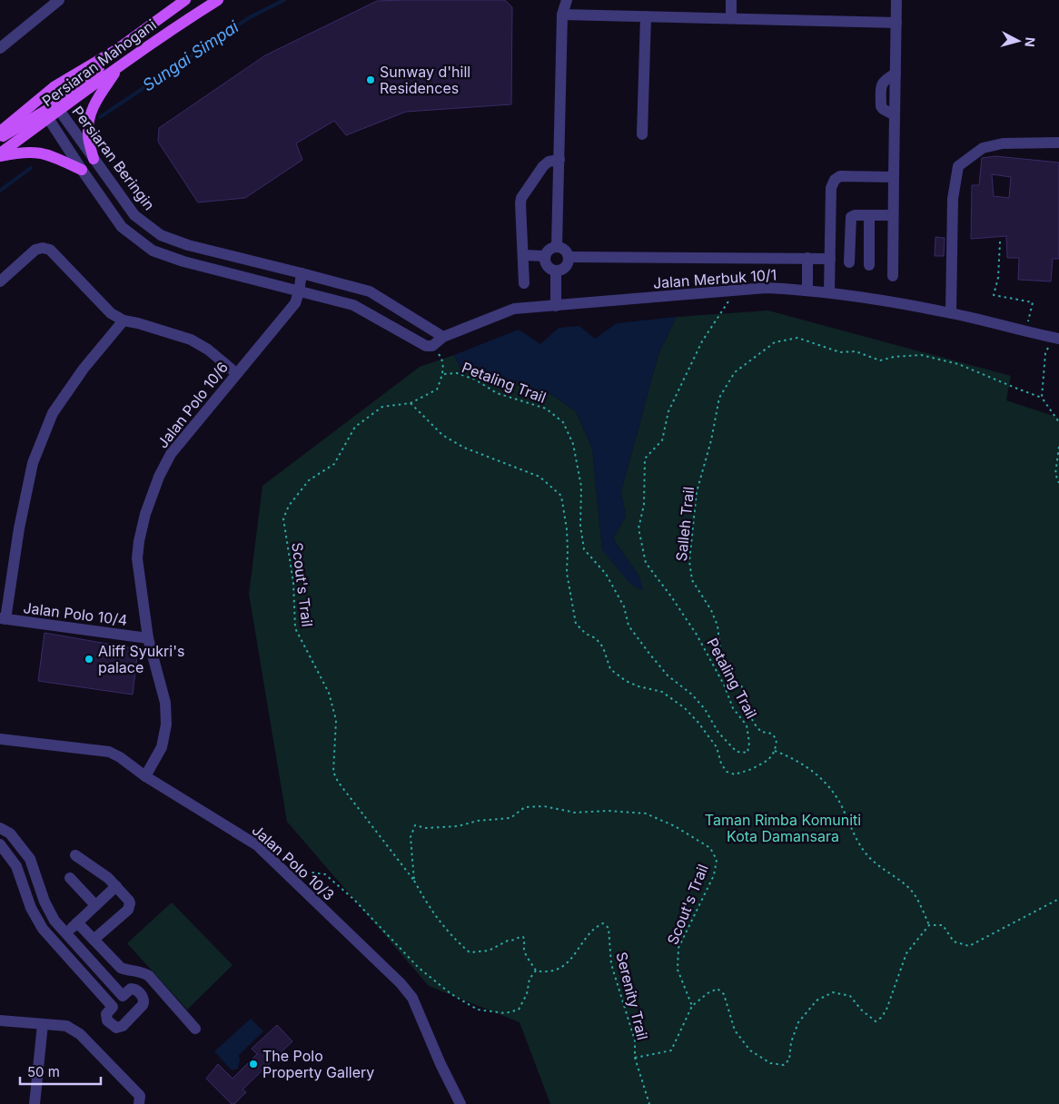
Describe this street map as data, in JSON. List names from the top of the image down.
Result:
{
  "streets": {
    "main road": ["Persiaran Mahogani"],
    "street": [
      "Persiaran Beringin",
      "Jalan Merbuk 10/1",
      "Jalan Polo 10/6",
      "Jalan Polo 10/4",
      "Jalan Polo 10/3"
    ],
    "path": [
      "Petaling Trail",
      "Salleh Trail",
      "Scout's Trail",
      "Serenity Trail"
    ]
  },
  "crossings": [
    ["Persiaran Mahogani", "Persiaran Beringin"],
    ["Persiaran Beringin", "Jalan Merbuk 10/1"],
    ["Persiaran Beringin", "Jalan Polo 10/6"],
    ["Jalan Merbuk 10/1", "Petaling Trail"],
    ["Petaling Trail", "Scout's Trail"],
    ["Jalan Polo 10/6", "Jalan Polo 10/4"],
    ["Jalan Polo 10/6", "Jalan Polo 10/3"]
  ],
  "water": ["Sungai Simpai"],
  "parks": ["Taman Rimba Komuniti Kota Damansara"],
  "places": ["Sunway d'hill Residences", "Aliff Syukri's palace", "The Polo Property Gallery"],
  "scale_bar": "50 m",
  "north": "right"
}
